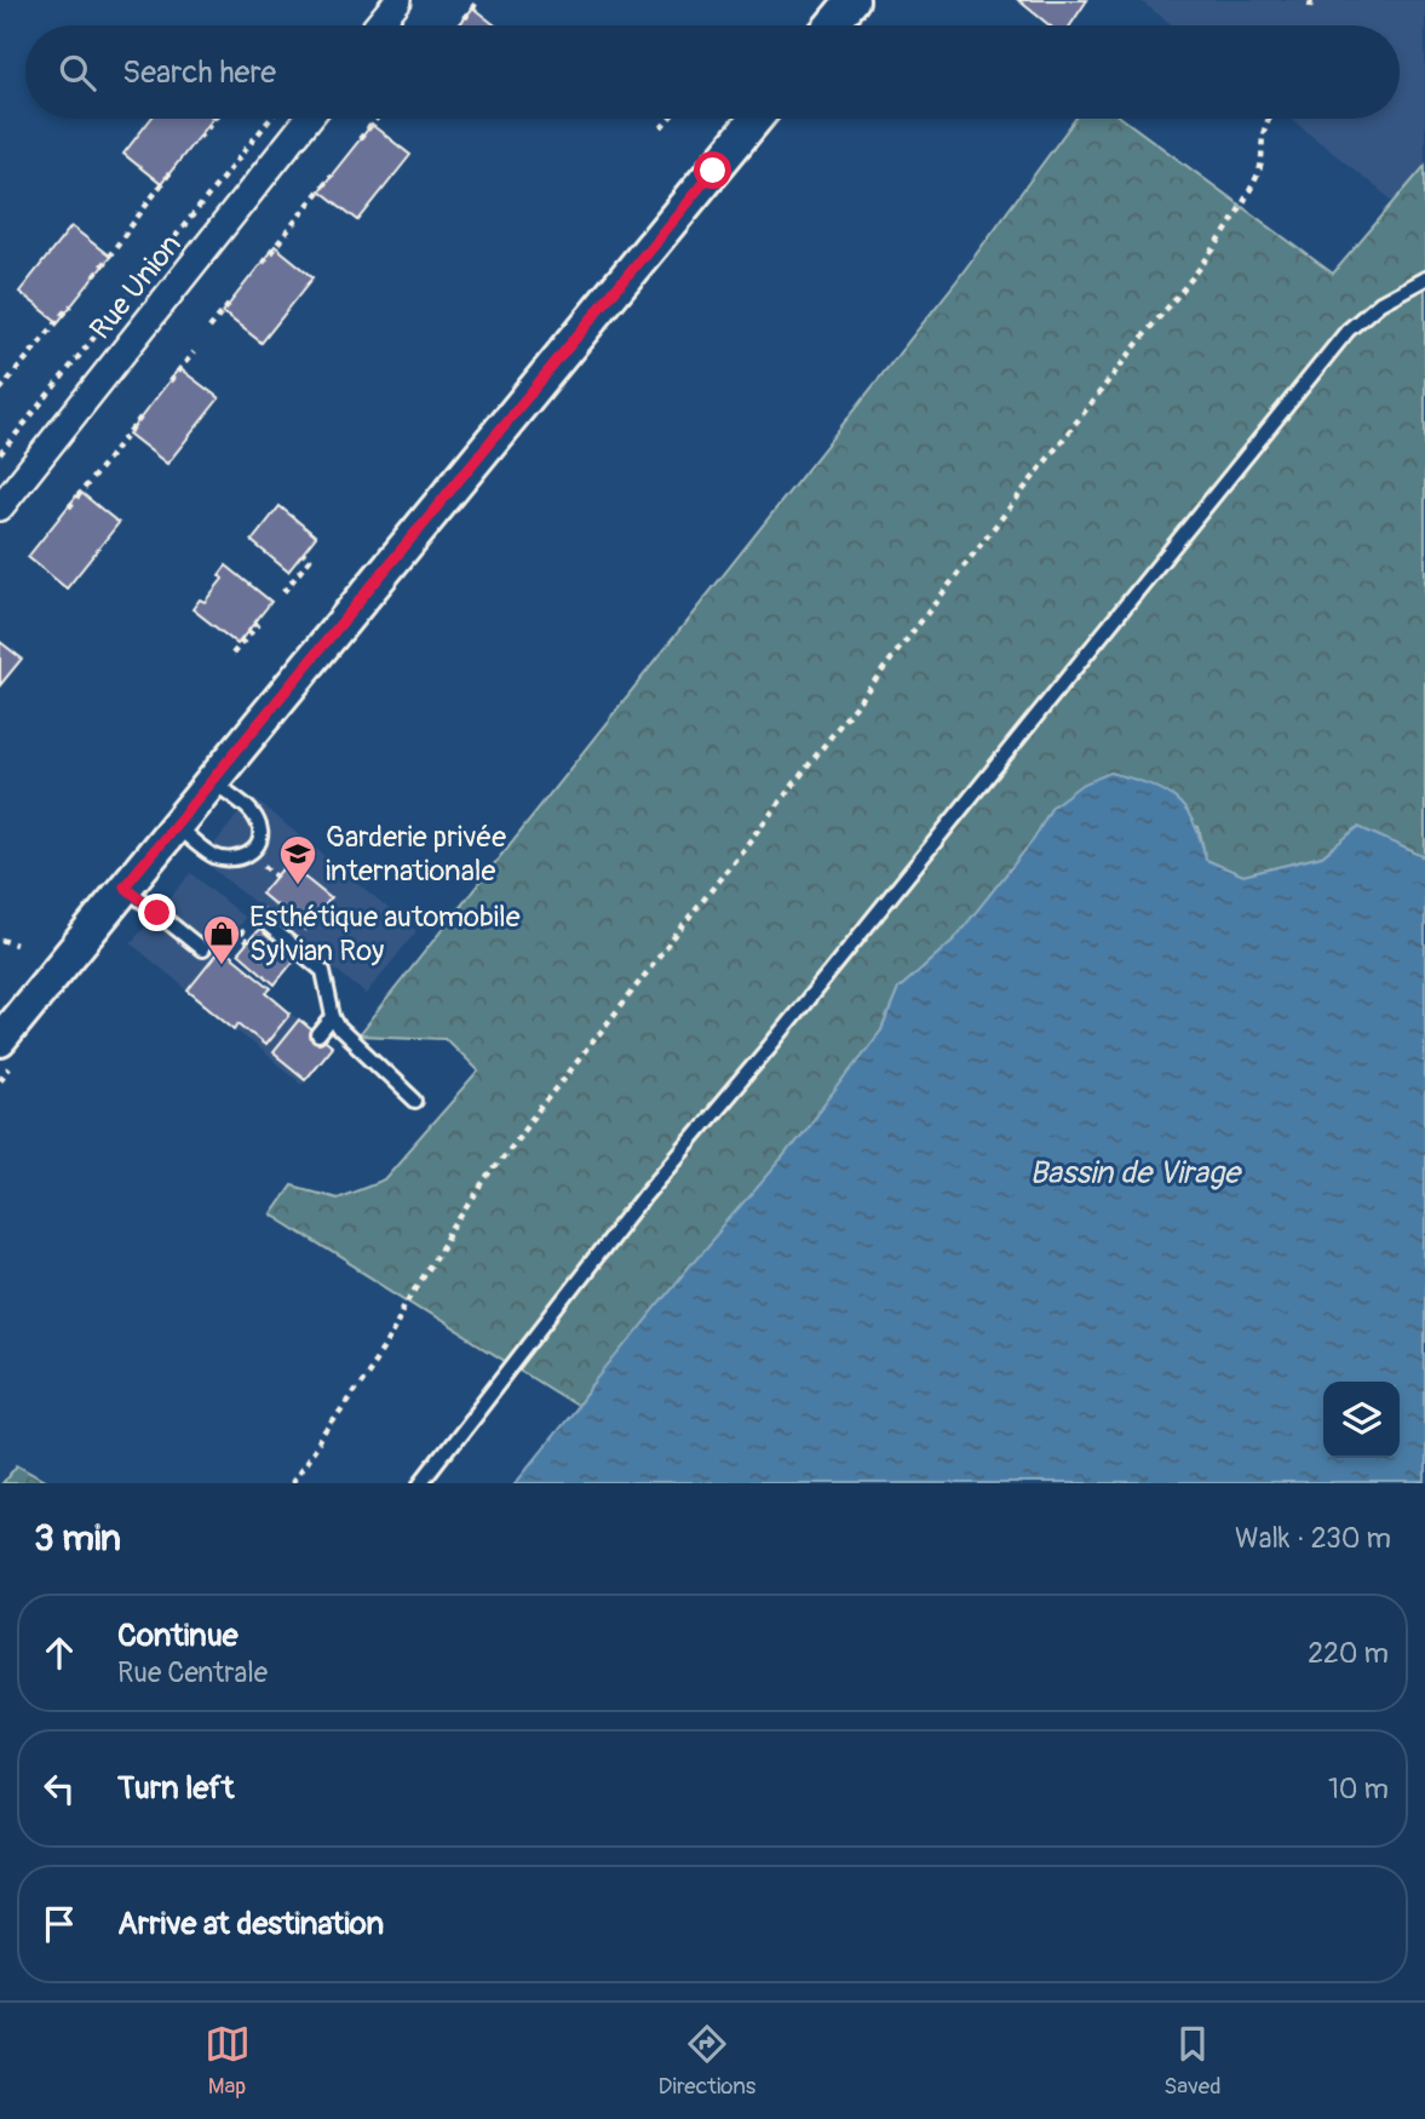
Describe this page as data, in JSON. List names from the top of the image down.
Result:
{
  "streets": {
    "street": ["Rue Union"]
  },
  "water": ["Bassin de Virage"],
  "places": {
    "school or university": ["Garderie privée internationale"],
    "shop": ["Esthétique automobile Sylvian Roy"]
  },
  "page": {
    "search": "Search here",
    "heading": ["3 min", "Walk · 230 m"],
    "list": [
      ["Continue", "Rue Centrale", "220 m"],
      ["Turn left", "10 m"],
      "Arrive at destination"
    ],
    "nav": ["Map", "Directions", "Saved"]
  }
}
